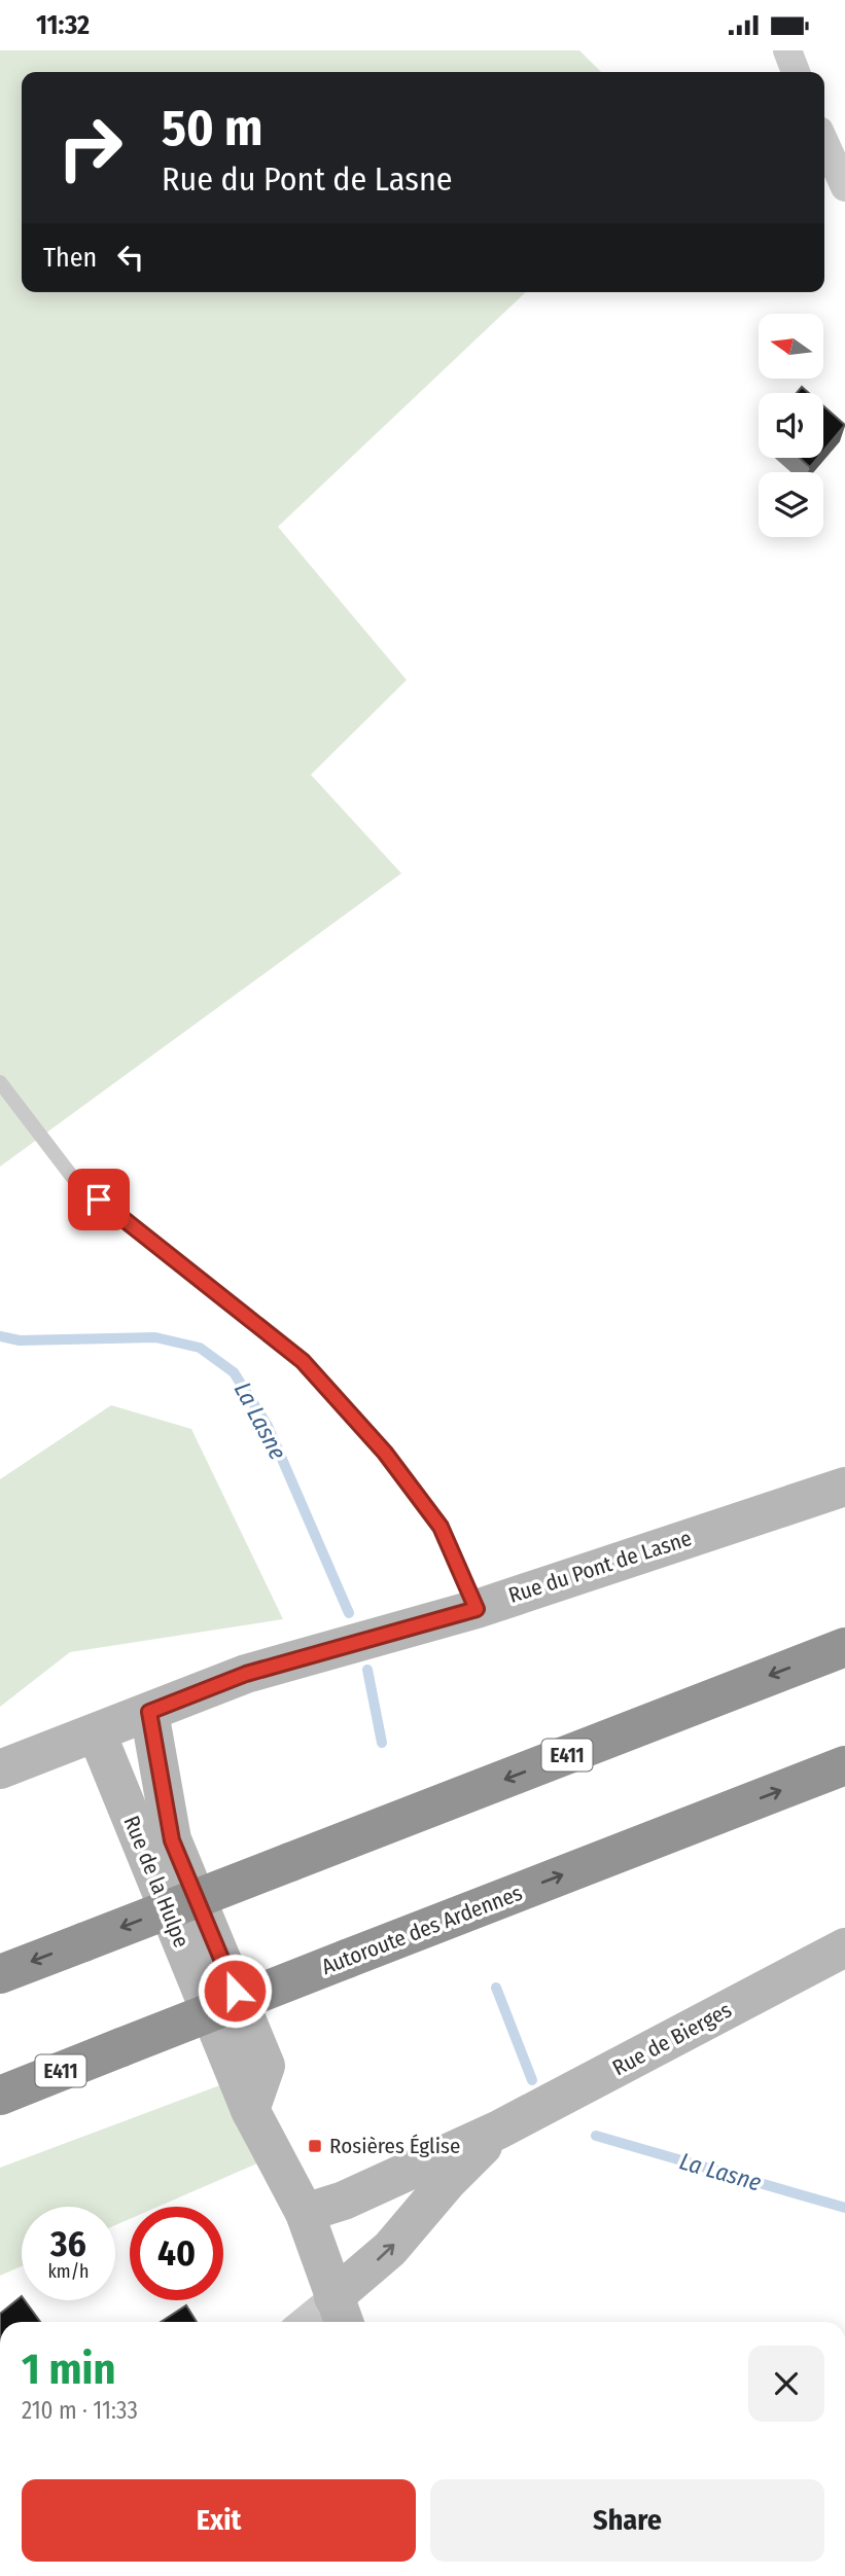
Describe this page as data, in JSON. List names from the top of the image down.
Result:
{
  "streets": {
    "highway": ["E411", "Autoroute des Ardennes"],
    "street": ["Rue du Pont de Lasne", "Rue de la Hulpe", "Rue de Bierges"]
  },
  "crossings": [
    ["Rue du Pont de Lasne", "Rue de la Hulpe"]
  ],
  "water": ["La Lasne"],
  "places": {
    "transit": ["Rosières Église"]
  },
  "north": "left",
  "page": {
    "status": "11:32",
    "turn": ["50 m", "Rue du Pont de Lasne"],
    "then": "Then",
    "speed": "36 km/h",
    "limit": "40",
    "heading": ["1 min", "210 m · 11:33"],
    "buttons": ["Exit", "Share"]
  }
}
